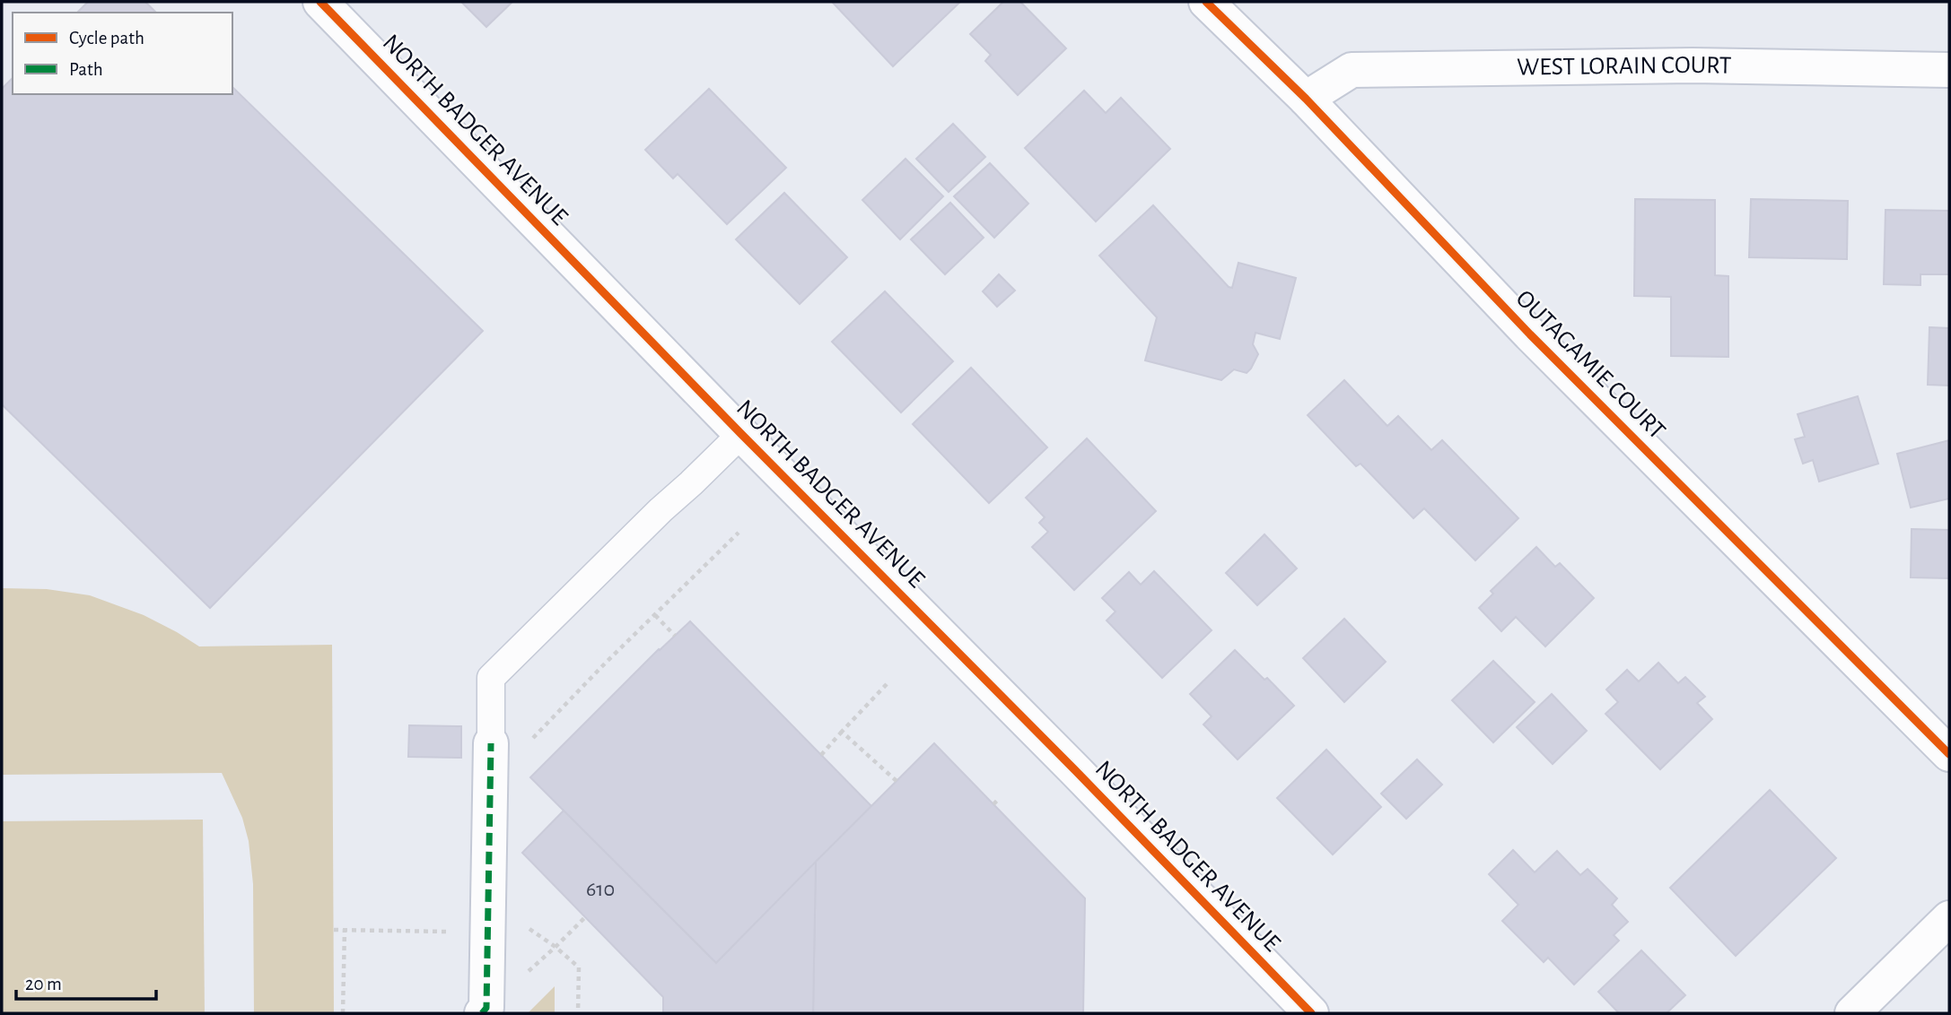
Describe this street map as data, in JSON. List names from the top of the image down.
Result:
{
  "streets": {
    "street": ["WEST LORAIN COURT", "NORTH BADGER AVENUE", "OUTAGAMIE COURT"]
  },
  "crossings": [
    ["WEST LORAIN COURT", "OUTAGAMIE COURT"]
  ],
  "house_numbers": ["610"],
  "legend": ["Cycle path", "Path"],
  "scale_bar": "20 m"
}
